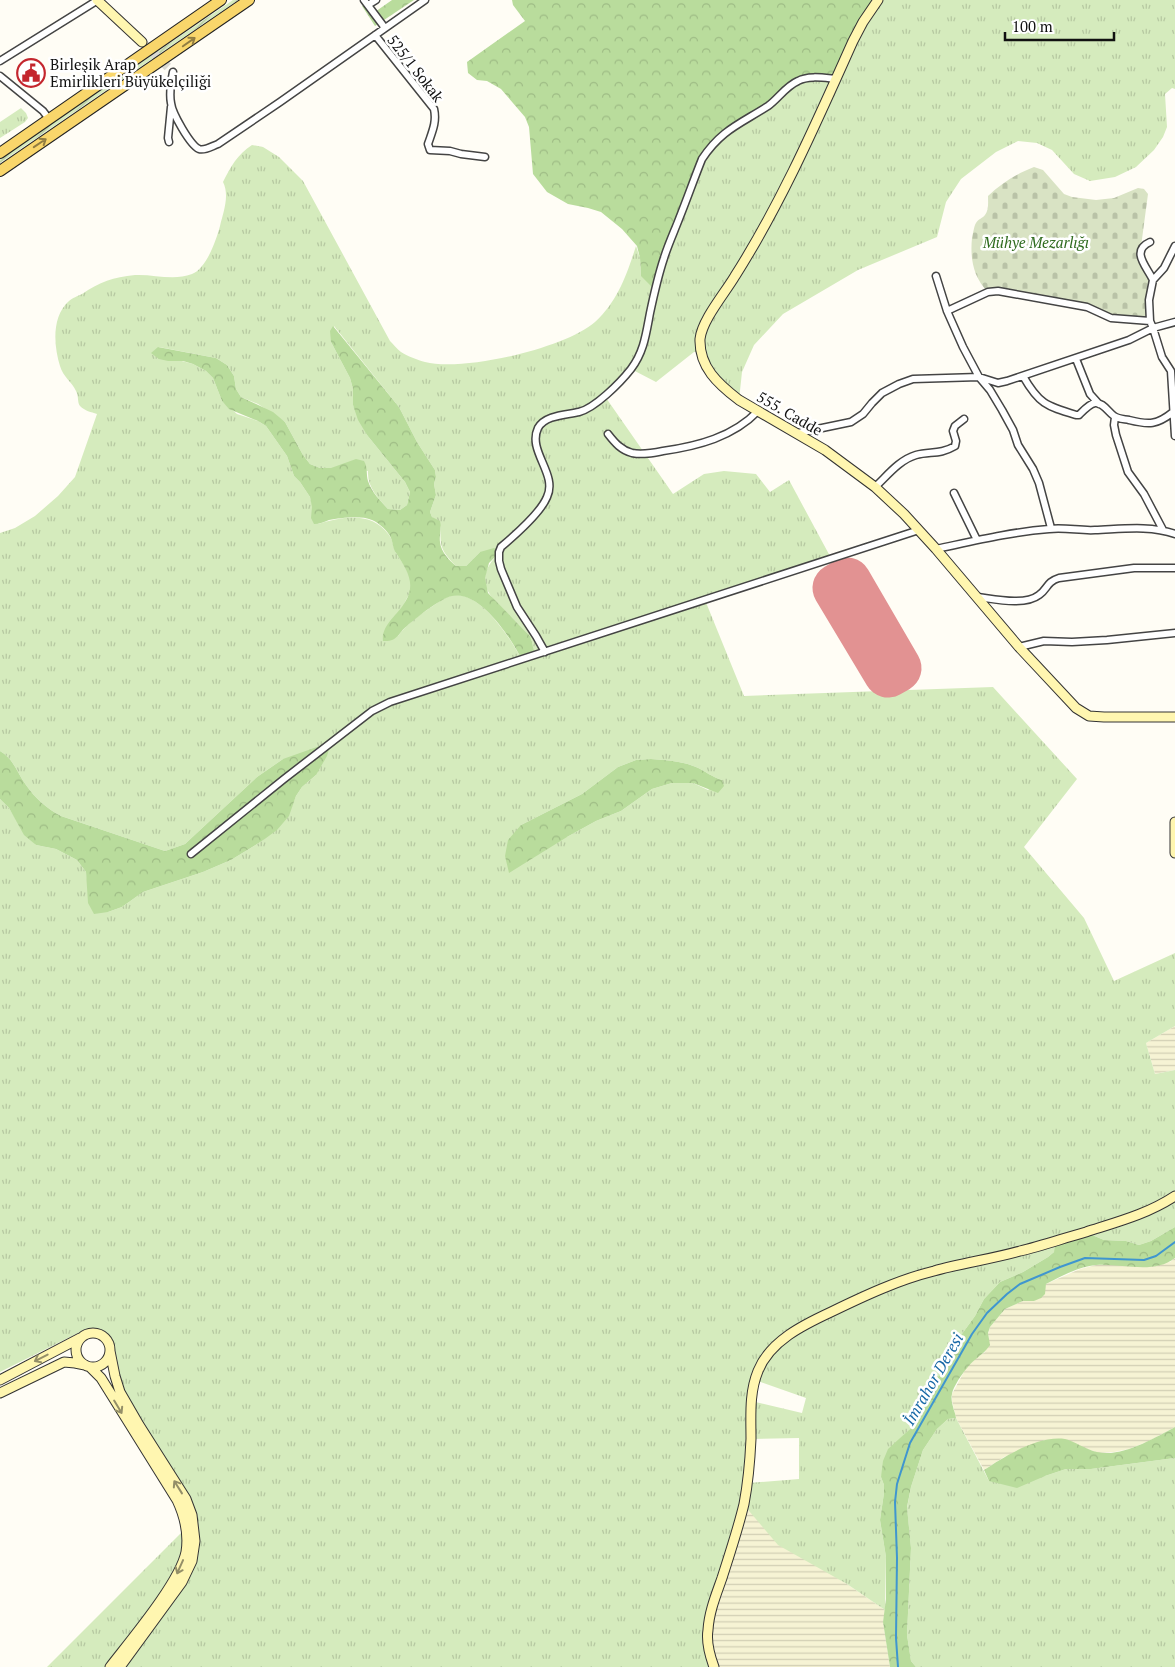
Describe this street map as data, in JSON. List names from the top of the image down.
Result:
{
  "streets": {
    "street": ["525/1 Sokak", "555. Cadde"]
  },
  "water": ["İmrahor Deresi"],
  "parks": ["Mühye Mezarlığı"],
  "places": {
    "public building": ["Birleşik Arap Emirlikleri Büyükelçiliği"]
  },
  "scale_bar": "100 m"
}
